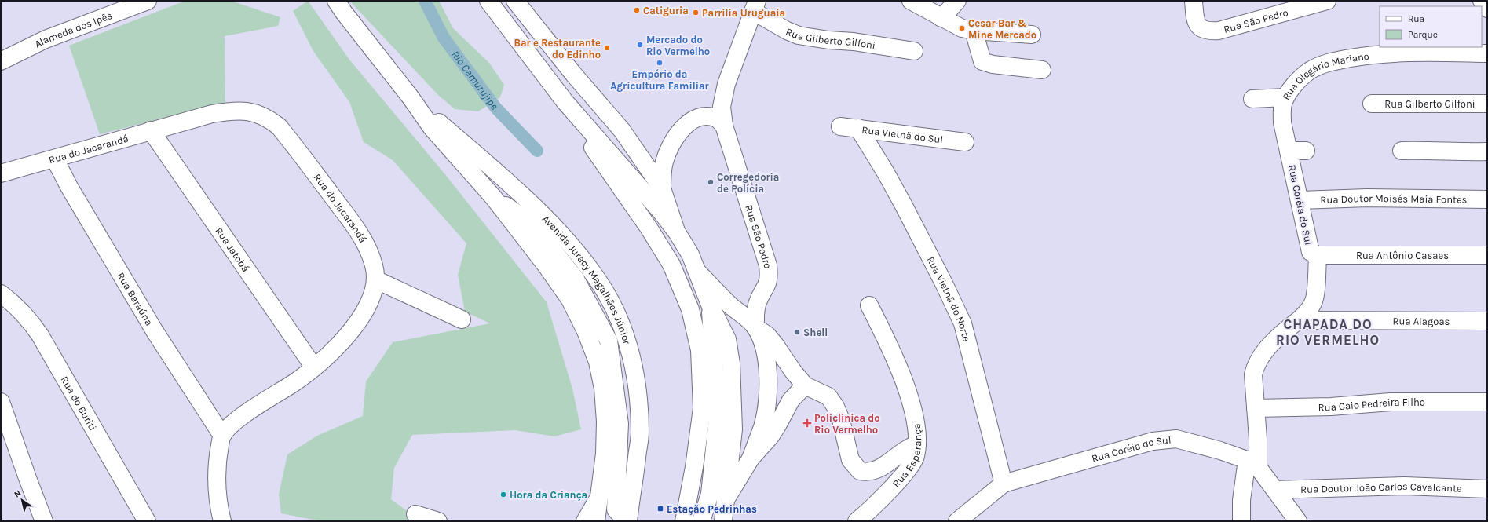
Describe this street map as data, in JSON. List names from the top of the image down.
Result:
{
  "streets": {
    "street": [
      "Rua São Pedro",
      "Alameda dos Ipês",
      "Rua Gilberto Gilfoni",
      "Rua Olegário Mariano",
      "Rua Vietnã do Sul",
      "Rua do Jacarandá",
      "Rua Doutor Moisés Maia Fontes",
      "Rua Coréia do Sul",
      "Rua Jatobá",
      "Rua Antônio Casaes",
      "Avenida Juracy Magalhães Júnior",
      "Rua Baraúna",
      "Rua Vietnã do Norte",
      "Rua Alagoas",
      "Rua do Buriti",
      "Rua Caio Pedreira Filho",
      "Rua Esperança",
      "Rua Doutor João Carlos Cavalcante"
    ]
  },
  "crossings": [
    ["Rua São Pedro", "Rua Gilberto Gilfoni"],
    ["Rua Olegário Mariano", "Rua Coréia do Sul"],
    ["Rua Vietnã do Sul", "Rua Vietnã do Norte"],
    ["Rua do Jacarandá", "Rua Jatobá"],
    ["Rua do Jacarandá", "Rua Baraúna"],
    ["Rua Doutor Moisés Maia Fontes", "Rua Coréia do Sul"],
    ["Rua Coréia do Sul", "Rua Antônio Casaes"],
    ["Rua Coréia do Sul", "Rua Vietnã do Norte"],
    ["Rua Coréia do Sul", "Rua Alagoas"],
    ["Rua Coréia do Sul", "Rua Caio Pedreira Filho"]
  ],
  "districts": ["CHAPADA DO RIO VERMELHO"],
  "water": ["Rio Camurujipe"],
  "places": {
    "other": [
      "Catiguria",
      "Parrilia Uruguaia",
      "Cesar Bar & Mine Mercado",
      "Mercado do Rio Vermelho",
      "Bar e Restaurante do Edinho",
      "Empório da Agricultura Familiar",
      "Corregedoria de Polícia",
      "Shell",
      "Hora da Criança"
    ],
    "health": ["Policlinica do Rio Vermelho"],
    "transit": ["Estação Pedrinhas"]
  },
  "legend": ["Rua", "Parque"],
  "north": "top left"
}
